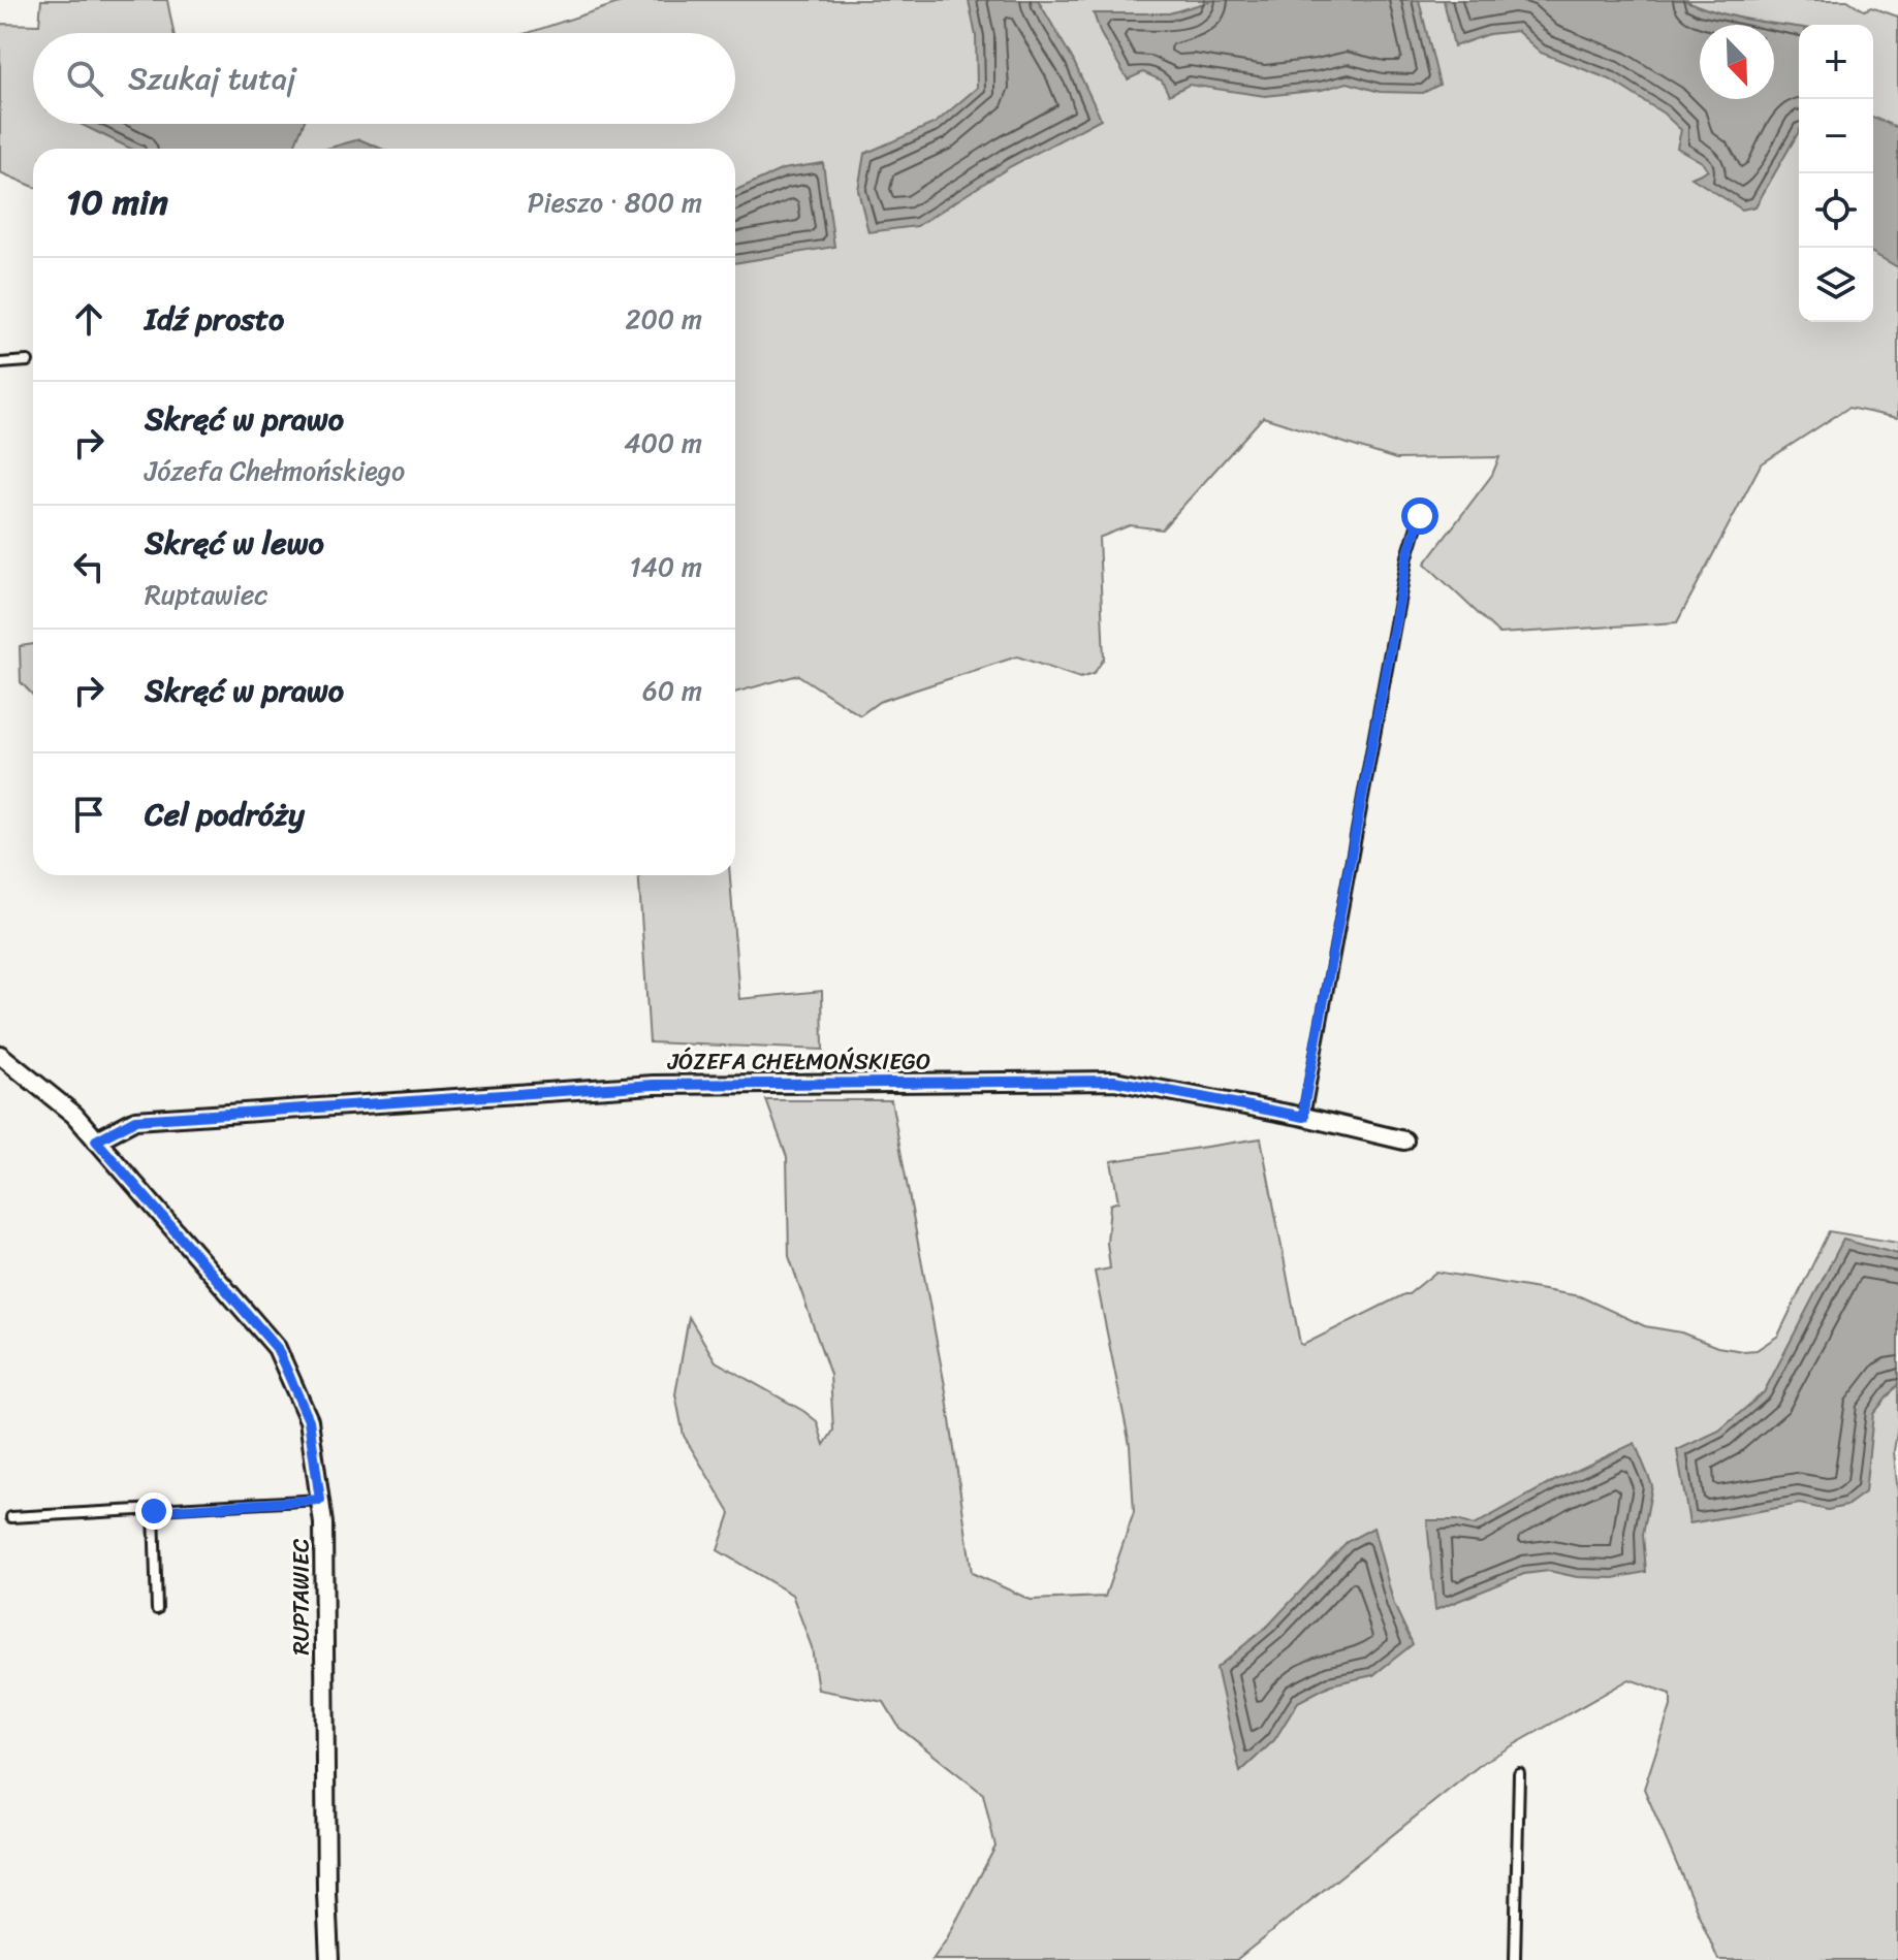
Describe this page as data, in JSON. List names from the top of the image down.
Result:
{
  "streets": {
    "street": ["JÓZEFA CHEŁMOŃSKIEGO", "RUPTAWIEC"]
  },
  "crossings": [
    ["JÓZEFA CHEŁMOŃSKIEGO", "RUPTAWIEC"]
  ],
  "north": "bottom right",
  "page": {
    "map_buttons": ["+", "−"],
    "search": "Szukaj tutaj",
    "heading": ["10 min", "Pieszo · 800 m"],
    "list": [
      ["Idź prosto", "200 m"],
      ["Skręć w prawo", "Józefa Chełmońskiego", "400 m"],
      ["Skręć w lewo", "Ruptawiec", "140 m"],
      ["Skręć w prawo", "60 m"],
      "Cel podróży"
    ]
  }
}
